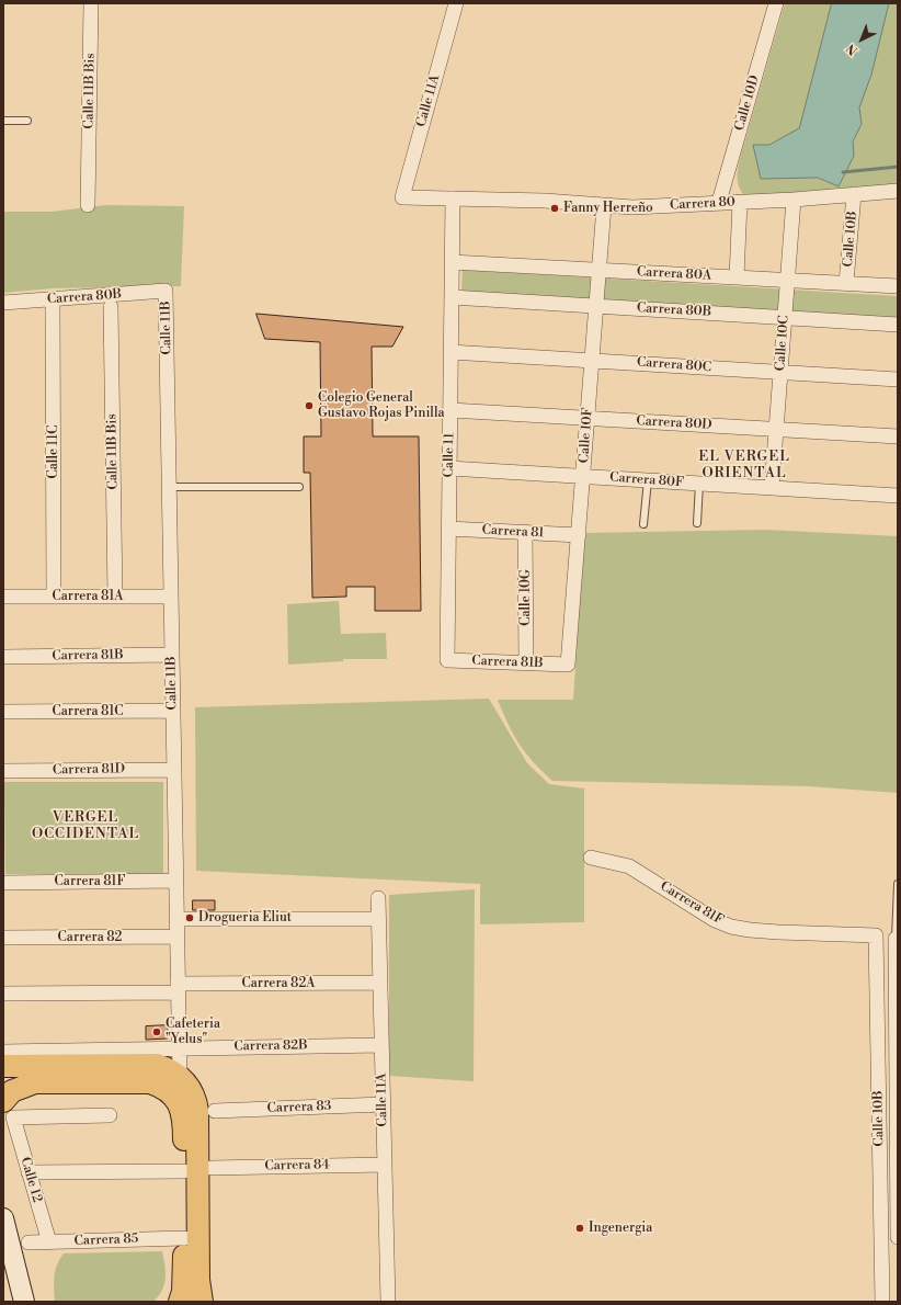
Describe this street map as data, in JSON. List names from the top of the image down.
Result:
{
  "streets": {
    "street": [
      "Calle 11B Bis",
      "Calle 11A",
      "Calle 10D",
      "Carrera 80",
      "Calle 10B",
      "Carrera 80A",
      "Carrera 80B",
      "Calle 11B",
      "Calle 10C",
      "Carrera 80C",
      "Carrera 80D",
      "Calle 10F",
      "Calle 11C",
      "Calle 11",
      "Carrera 80F",
      "Carrera 81",
      "Carrera 81A",
      "Calle 10G",
      "Carrera 81B",
      "Carrera 81C",
      "Carrera 81D",
      "Carrera 81F",
      "Carrera 82",
      "Carrera 82A",
      "Carrera 82B",
      "Carrera 83",
      "Carrera 84",
      "Calle 12",
      "Carrera 85"
    ]
  },
  "crossings": [
    ["Calle 11B Bis", "Carrera 81A"],
    ["Calle 11A", "Carrera 80"],
    ["Calle 11A", "Carrera 82A"],
    ["Calle 11A", "Carrera 82B"],
    ["Calle 11A", "Carrera 83"],
    ["Calle 11A", "Carrera 84"],
    ["Calle 10D", "Carrera 80"],
    ["Carrera 80", "Calle 10B"],
    ["Carrera 80", "Calle 10C"],
    ["Carrera 80", "Calle 10F"],
    ["Carrera 80", "Calle 11"],
    ["Calle 10B", "Carrera 80A"],
    ["Calle 10B", "Carrera 81F"],
    ["Carrera 80A", "Calle 10C"],
    ["Carrera 80A", "Calle 10F"],
    ["Carrera 80A", "Calle 11"],
    ["Carrera 80B", "Calle 11B"],
    ["Carrera 80B", "Calle 10C"],
    ["Carrera 80B", "Calle 10F"],
    ["Carrera 80B", "Calle 11"],
    ["Calle 11B", "Carrera 81A"],
    ["Calle 11B", "Carrera 81B"],
    ["Calle 11B", "Carrera 81C"],
    ["Calle 11B", "Carrera 81D"],
    ["Calle 11B", "Carrera 81F"],
    ["Calle 11B", "Carrera 82"],
    ["Calle 11B", "Carrera 82A"],
    ["Calle 11B", "Carrera 82B"],
    ["Calle 10C", "Carrera 80C"],
    ["Calle 10C", "Carrera 80D"],
    ["Calle 10C", "Carrera 80F"],
    ["Carrera 80C", "Calle 10F"],
    ["Carrera 80C", "Calle 11"],
    ["Carrera 80D", "Calle 10F"],
    ["Carrera 80D", "Calle 11"],
    ["Calle 10F", "Carrera 80F"],
    ["Calle 10F", "Carrera 81"],
    ["Calle 10F", "Carrera 81B"],
    ["Calle 11C", "Carrera 81A"],
    ["Calle 11", "Carrera 80F"],
    ["Calle 11", "Carrera 81"],
    ["Calle 11", "Carrera 81B"],
    ["Carrera 81", "Calle 10G"],
    ["Calle 10G", "Carrera 81B"],
    ["Calle 12", "Carrera 85"]
  ],
  "districts": ["EL VERGEL ORIENTAL", "VERGEL OCCIDENTAL"],
  "places": [
    "Fanny Herreño",
    "Colegio General Gustavo Rojas Pinilla",
    "Drogueria Eliut",
    "Cafeteria \"Yelus\"",
    "Ingenergia"
  ],
  "north": "bottom left"
}
